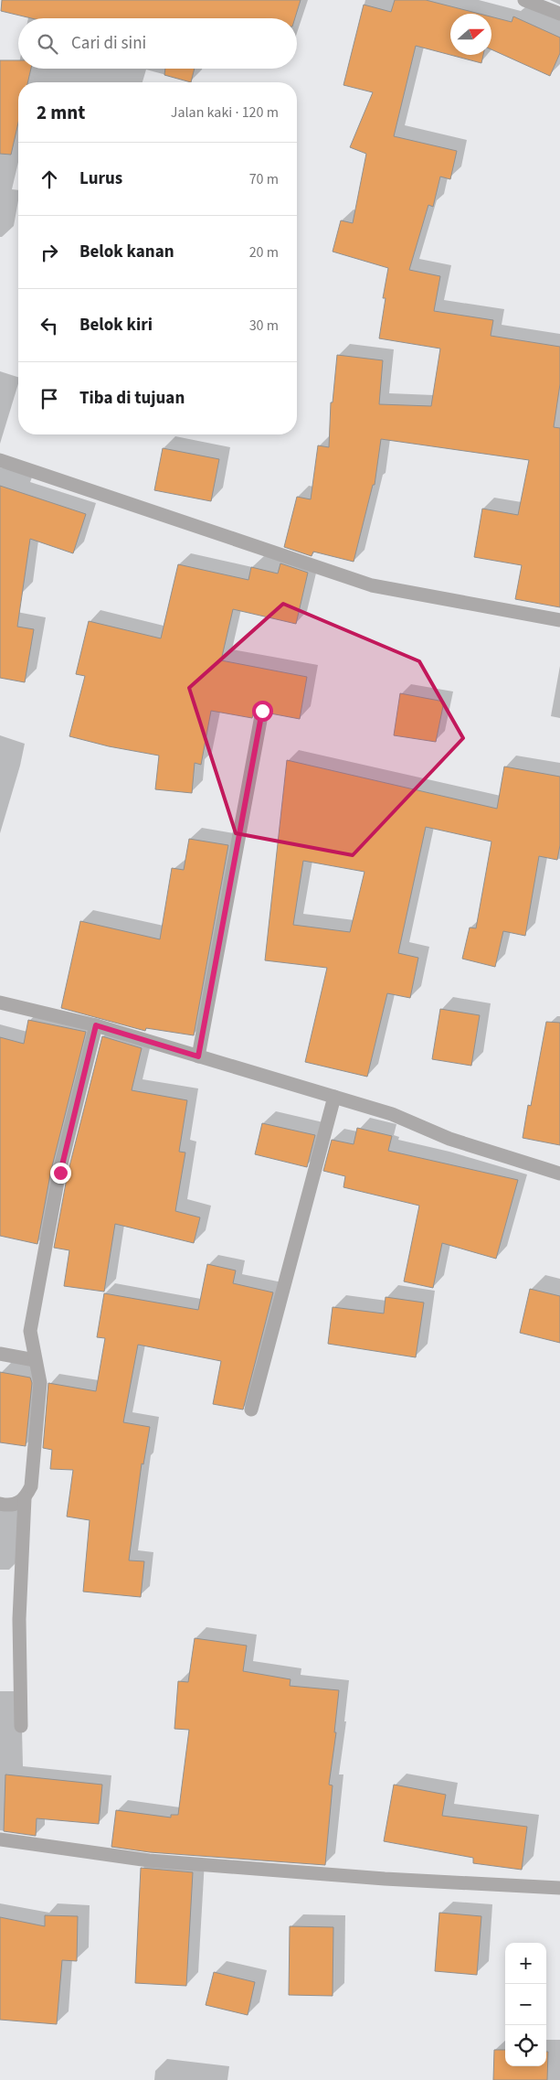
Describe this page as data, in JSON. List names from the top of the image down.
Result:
{
  "north": "right",
  "page": {
    "search": "Cari di sini",
    "heading": ["2 mnt", "Jalan kaki · 120 m"],
    "list": [
      ["Lurus", "70 m"],
      ["Belok kanan", "20 m"],
      ["Belok kiri", "30 m"],
      "Tiba di tujuan"
    ],
    "map_buttons": ["+", "−"]
  }
}
